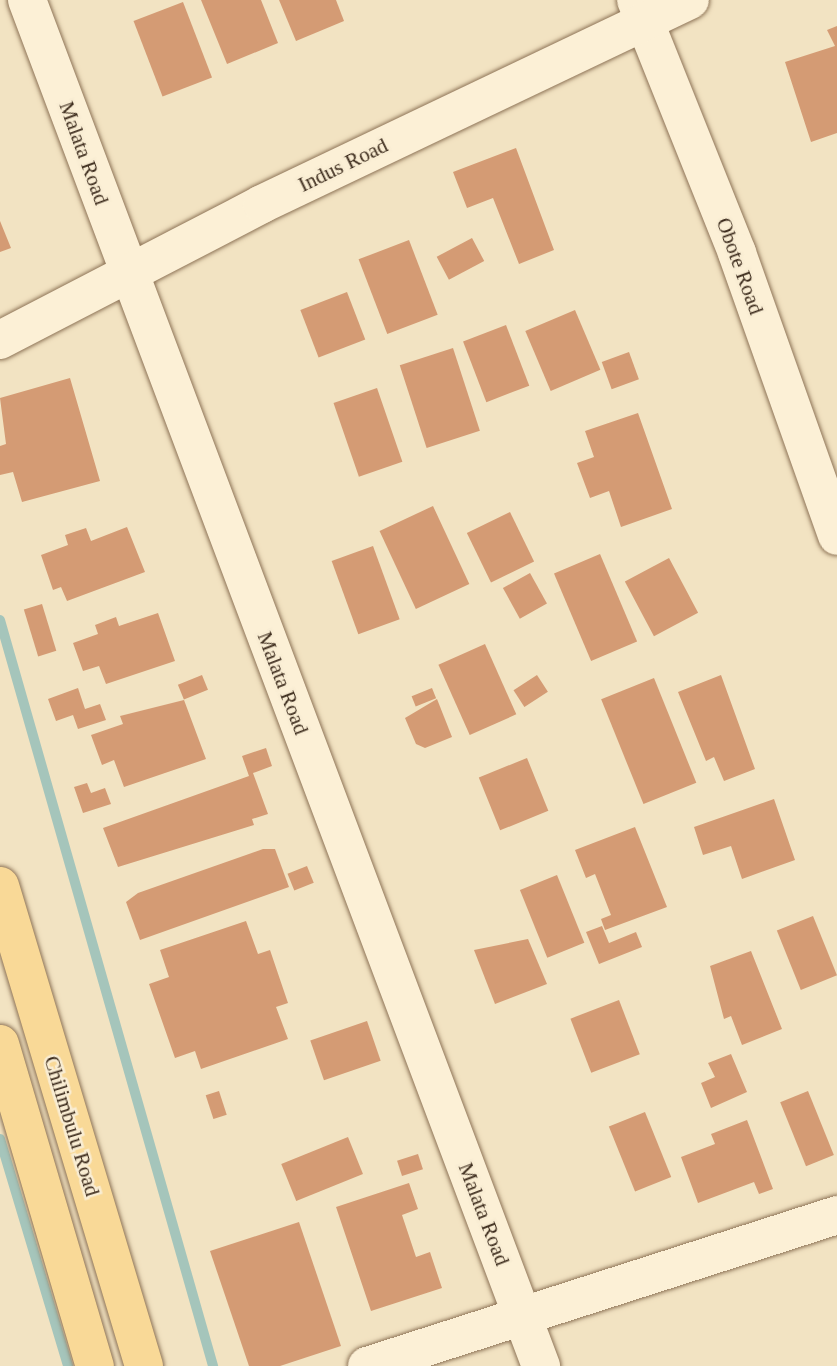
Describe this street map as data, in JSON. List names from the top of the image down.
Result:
{
  "streets": {
    "main road": ["Chilimbulu Road"],
    "street": ["Malata Road", "Indus Road", "Obote Road"]
  },
  "crossings": [
    ["Malata Road", "Indus Road"],
    ["Indus Road", "Obote Road"]
  ]
}
